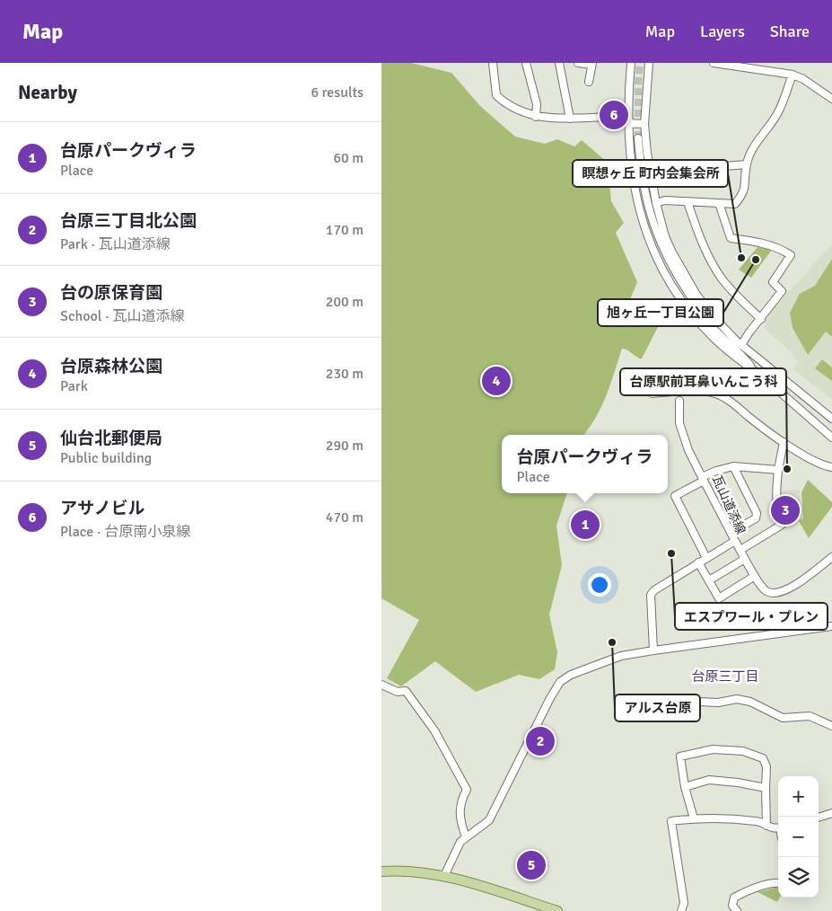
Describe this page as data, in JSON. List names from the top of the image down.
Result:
{
  "streets": {
    "street": ["瓦山道添線"]
  },
  "districts": ["台原三丁目"],
  "places": [
    "瞑想ヶ丘 町内会集会所",
    "旭ヶ丘一丁目公園",
    "台原駅前耳鼻いんこう科",
    "エスプワール・プレン",
    "アルス台原"
  ],
  "page": {
    "header": "Map",
    "nav": ["Map", "Layers", "Share"],
    "heading": ["Nearby", "6 results"],
    "pins": [
      "6",
      "4",
      "3",
      "1",
      "2",
      "5"
    ],
    "list": [
      {
        "mark": "1",
        "name": "台原パークヴィラ",
        "note": "Place",
        "value": "60 m"
      },
      {
        "mark": "2",
        "name": "台原三丁目北公園",
        "note": "Park · 瓦山道添線",
        "value": "170 m"
      },
      {
        "mark": "3",
        "name": "台の原保育園",
        "note": "School · 瓦山道添線",
        "value": "200 m"
      },
      {
        "mark": "4",
        "name": "台原森林公園",
        "note": "Park",
        "value": "230 m"
      },
      {
        "mark": "5",
        "name": "仙台北郵便局",
        "note": "Public building",
        "value": "290 m"
      },
      {
        "mark": "6",
        "name": "アサノビル",
        "note": "Place · 台原南小泉線",
        "value": "470 m"
      }
    ],
    "popup": ["台原パークヴィラ", "Place"],
    "map_buttons": ["+", "−"]
  }
}
